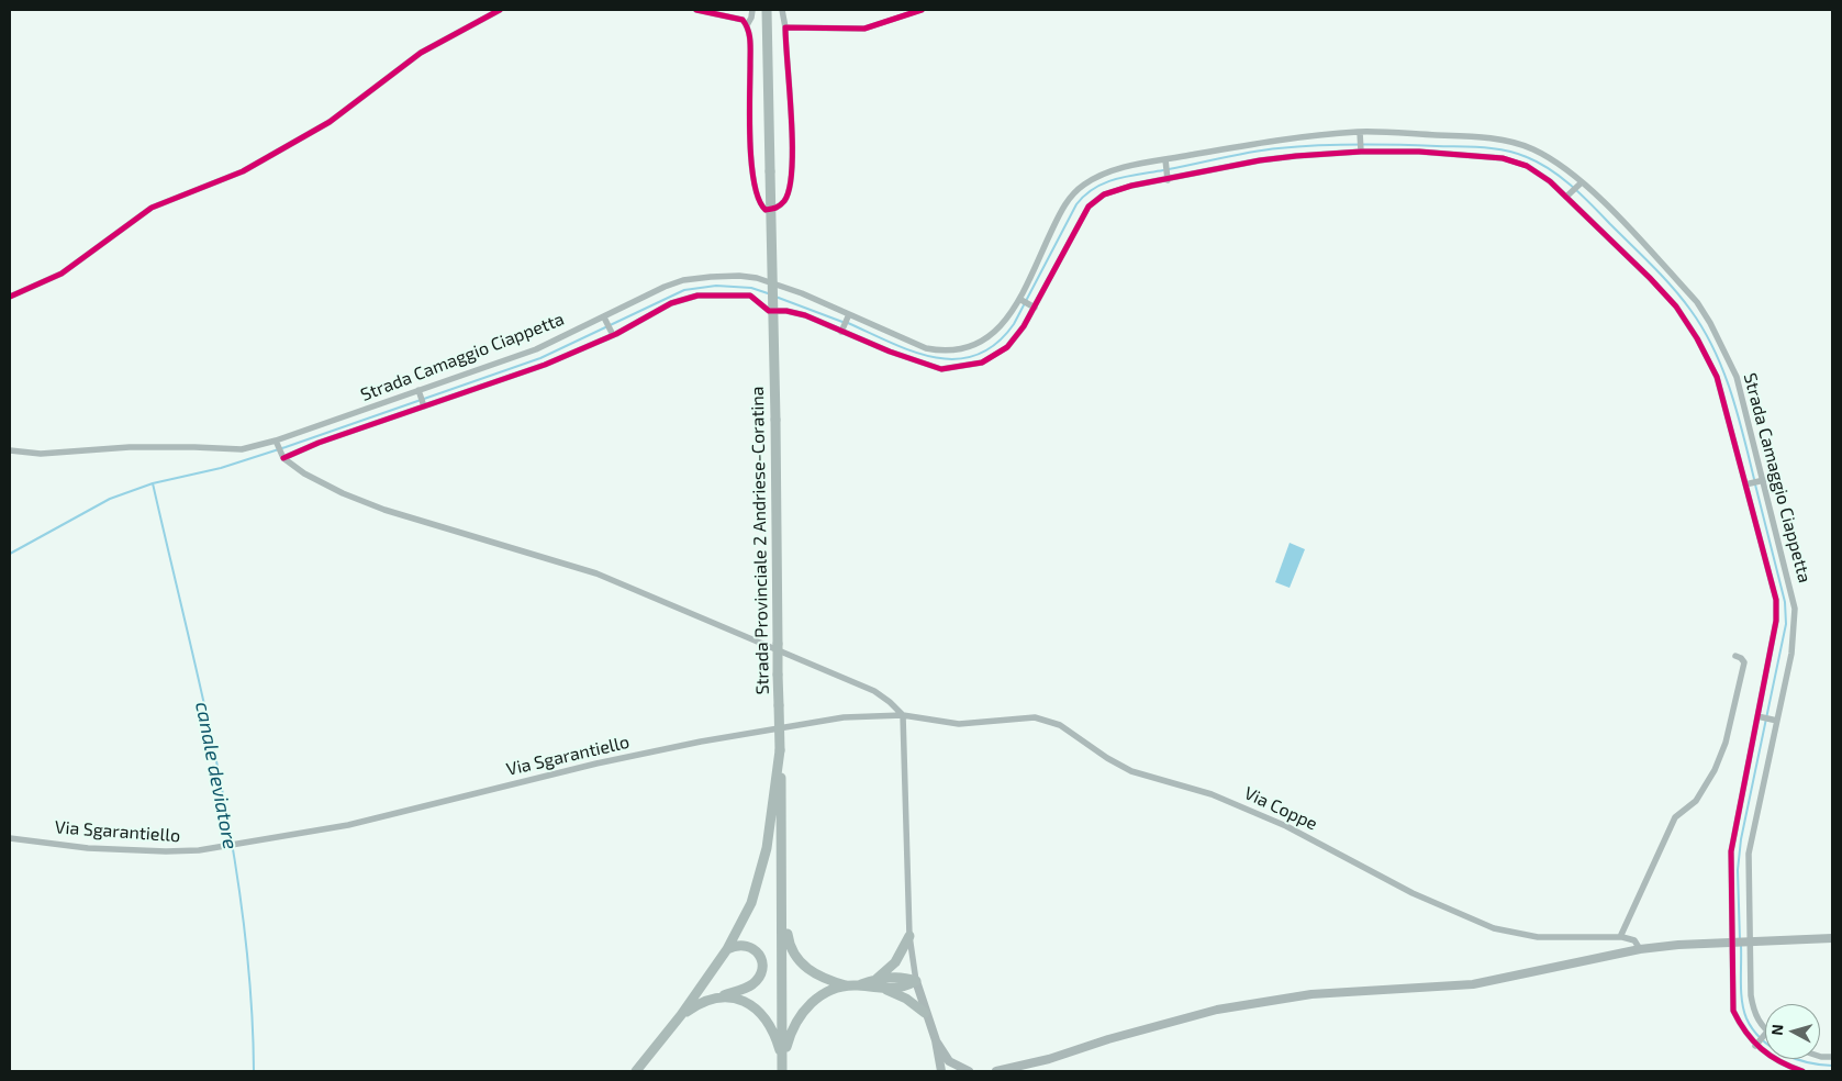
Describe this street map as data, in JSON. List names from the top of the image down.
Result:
{
  "streets": {
    "main road": ["Strada Provinciale 2 Andriese-Coratina"],
    "street": ["Strada Camaggio Ciappetta", "Via Sgarantiello", "Via Coppe"]
  },
  "crossings": [
    ["Via Sgarantiello", "Via Coppe"]
  ],
  "water": ["canale deviatore"],
  "north": "left"
}
